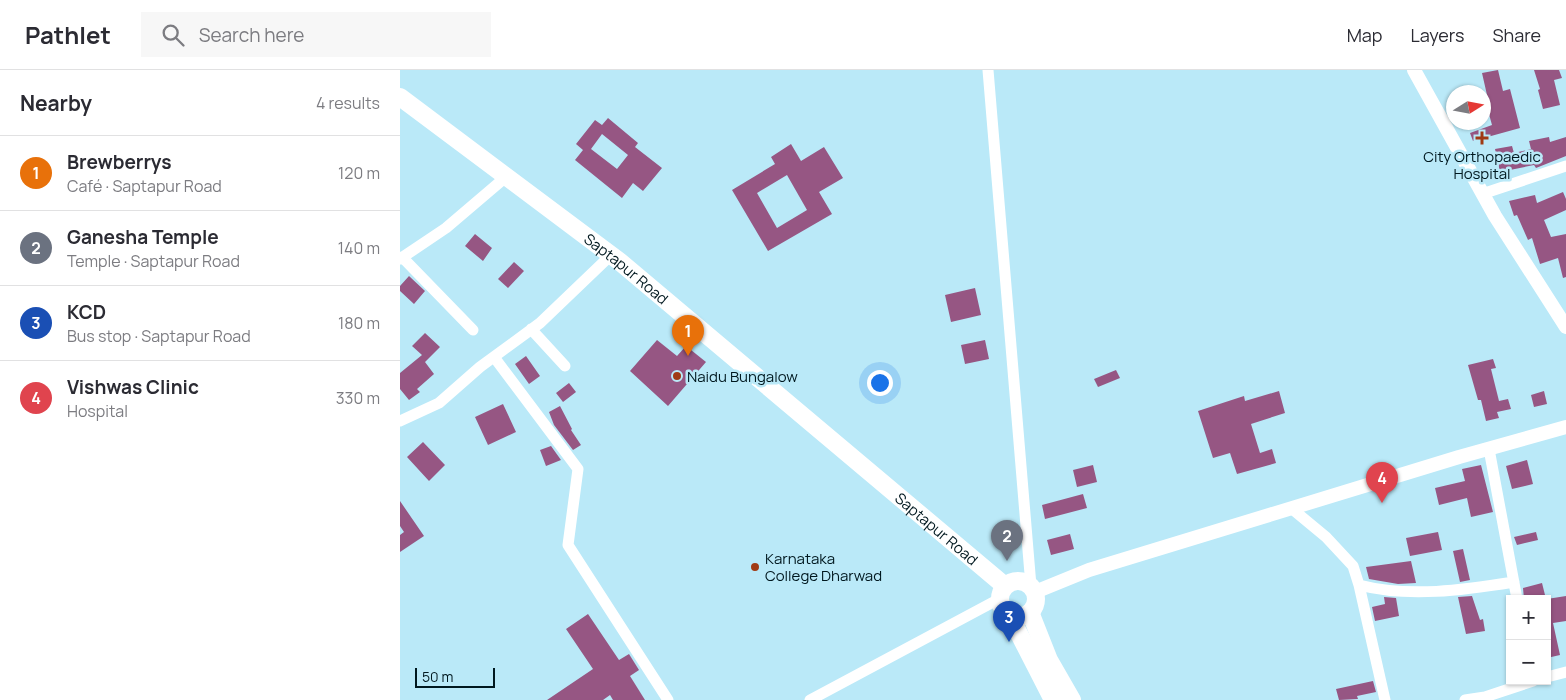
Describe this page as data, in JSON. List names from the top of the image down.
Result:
{
  "streets": {
    "main road": ["Saptapur Road"]
  },
  "places": {
    "health": ["City Orthopaedic Hospital"],
    "other": ["Naidu Bungalow", "Karnataka College Dharwad"]
  },
  "scale_bar": "50 m",
  "north": "right",
  "page": {
    "header": "Pathlet",
    "search": "Search here",
    "nav": ["Map", "Layers", "Share"],
    "heading": ["Nearby", "4 results"],
    "list": [
      {
        "mark": "1",
        "name": "Brewberrys",
        "note": "Café · Saptapur Road",
        "value": "120 m"
      },
      {
        "mark": "2",
        "name": "Ganesha Temple",
        "note": "Temple · Saptapur Road",
        "value": "140 m"
      },
      {
        "mark": "3",
        "name": "KCD",
        "note": "Bus stop · Saptapur Road",
        "value": "180 m"
      },
      {
        "mark": "4",
        "name": "Vishwas Clinic",
        "note": "Hospital",
        "value": "330 m"
      }
    ],
    "pins": [
      "1",
      "4",
      "2",
      "3"
    ],
    "map_buttons": ["+", "−"],
    "scale": "50 m"
  }
}
